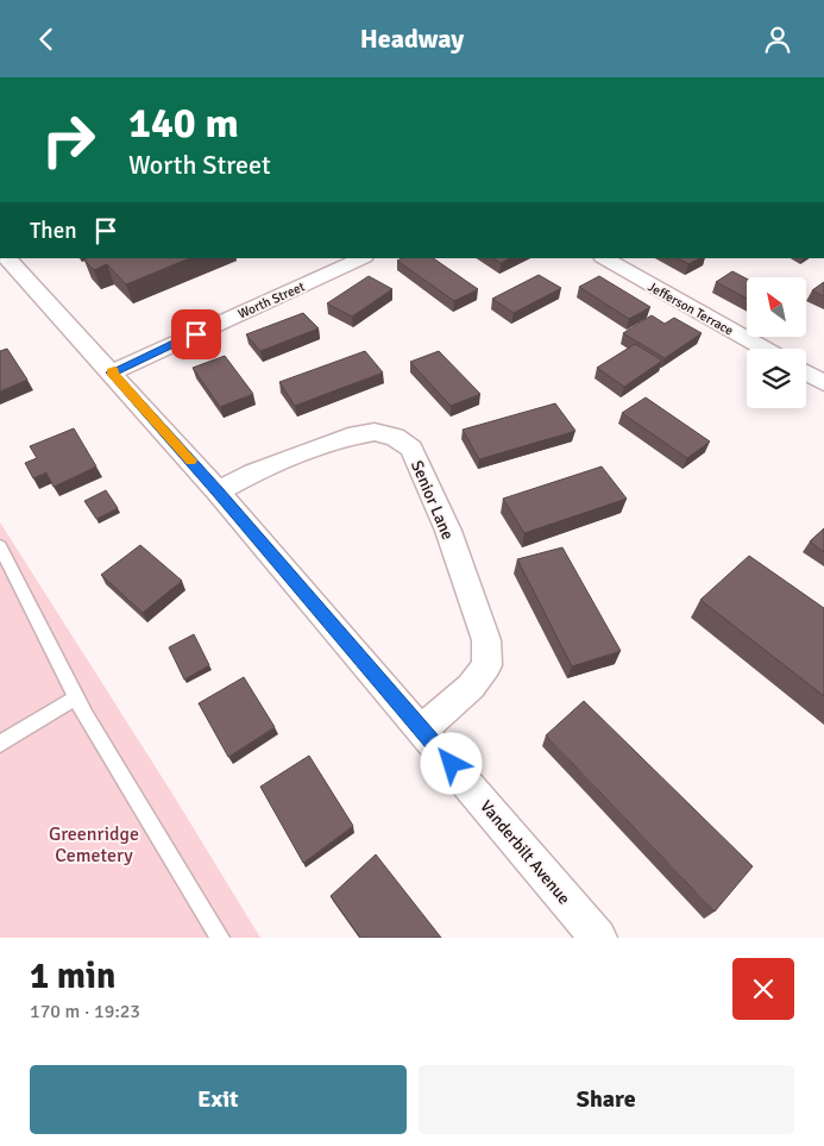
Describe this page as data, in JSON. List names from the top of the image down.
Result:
{
  "streets": {
    "street": [
      "Worth Street",
      "Jefferson Terrace",
      "Senior Lane",
      "Vanderbilt Avenue"
    ]
  },
  "crossings": [
    ["Worth Street", "Vanderbilt Avenue"],
    ["Senior Lane", "Vanderbilt Avenue"]
  ],
  "parks": ["Greenridge Cemetery"],
  "north": "top left",
  "page": {
    "header": "Headway",
    "turn": ["140 m", "Worth Street"],
    "then": "Then",
    "heading": ["1 min", "170 m · 19:23"],
    "buttons": ["Exit", "Share"]
  }
}
